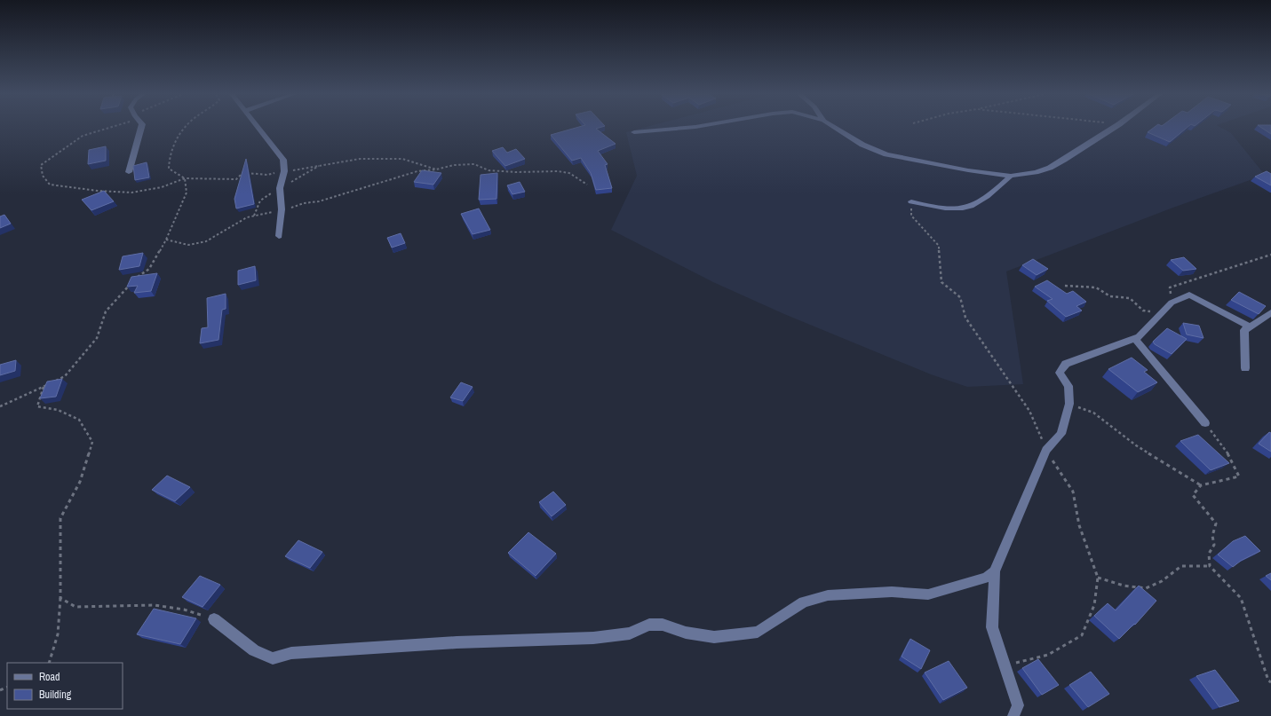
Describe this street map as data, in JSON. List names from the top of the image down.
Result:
{
  "legend": ["Road", "Building"]
}
